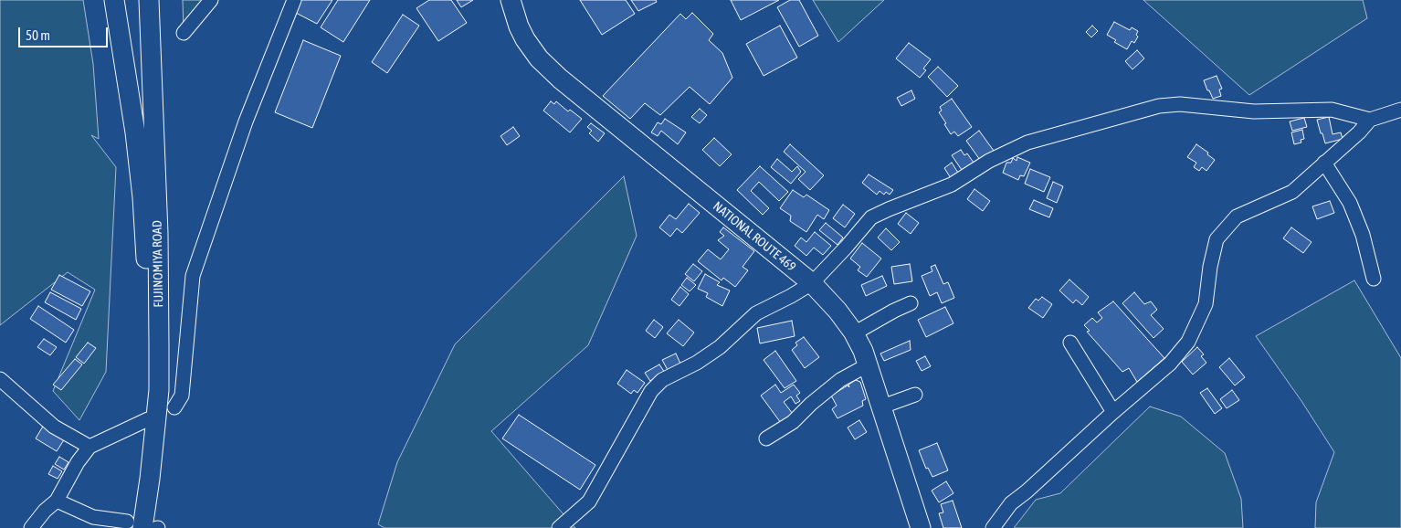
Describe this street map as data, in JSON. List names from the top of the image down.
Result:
{
  "streets": {
    "highway": ["NATIONAL ROUTE 469", "FUJINOMIYA ROAD"]
  },
  "scale_bar": "50 m"
}
